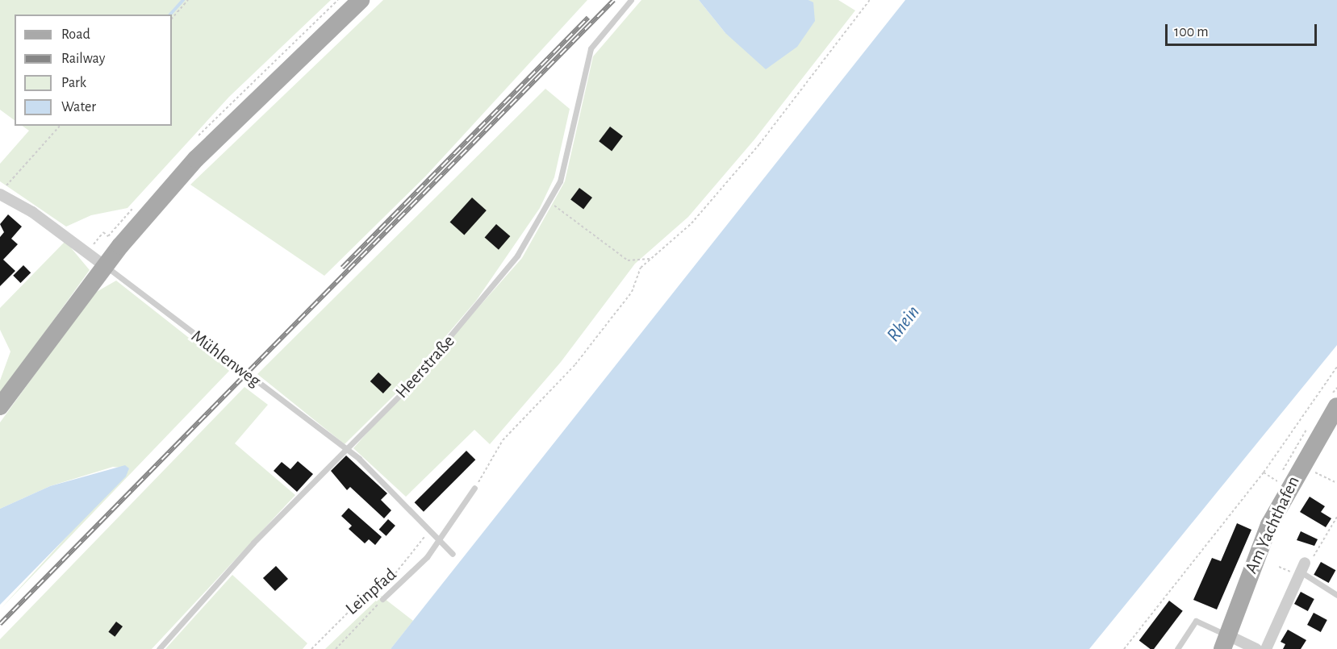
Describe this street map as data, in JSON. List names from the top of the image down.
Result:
{
  "streets": {
    "main road": ["Am Yachthafen"],
    "street": ["Mühlenweg"],
    "lane": ["Heerstraße"],
    "path": ["Leinpfad"]
  },
  "crossings": [
    ["Mühlenweg", "Heerstraße"],
    ["Mühlenweg", "Leinpfad"]
  ],
  "water": ["Rhein"],
  "legend": [
    "Road",
    "Railway",
    "Park",
    "Water"
  ],
  "scale_bar": "100 m"
}
